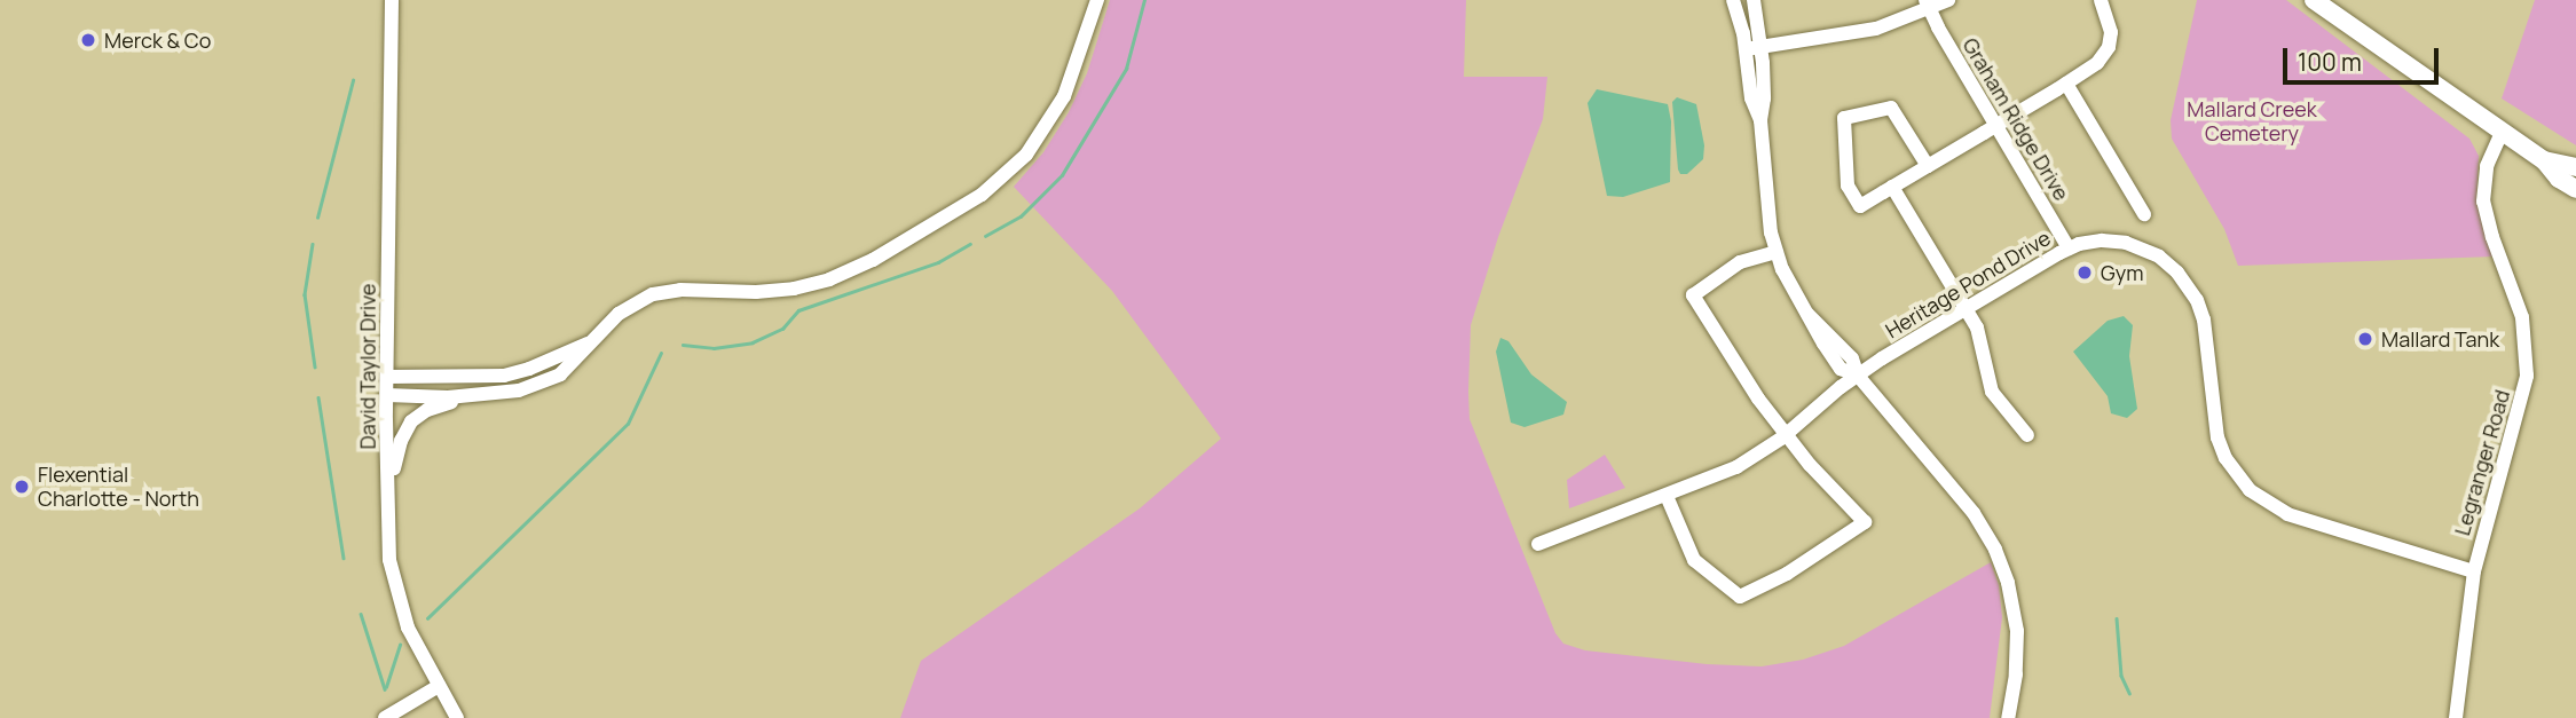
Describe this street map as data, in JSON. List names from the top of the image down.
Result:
{
  "streets": {
    "street": [
      "Graham Ridge Drive",
      "Heritage Pond Drive",
      "David Taylor Drive",
      "Legranger Road"
    ]
  },
  "crossings": [
    ["Graham Ridge Drive", "Heritage Pond Drive"],
    ["Heritage Pond Drive", "Legranger Road"]
  ],
  "parks": ["Mallard Creek Cemetery"],
  "places": [
    "Merck & Co",
    "Gym",
    "Mallard Tank",
    "Flexential Charlotte - North"
  ],
  "scale_bar": "100 m"
}
